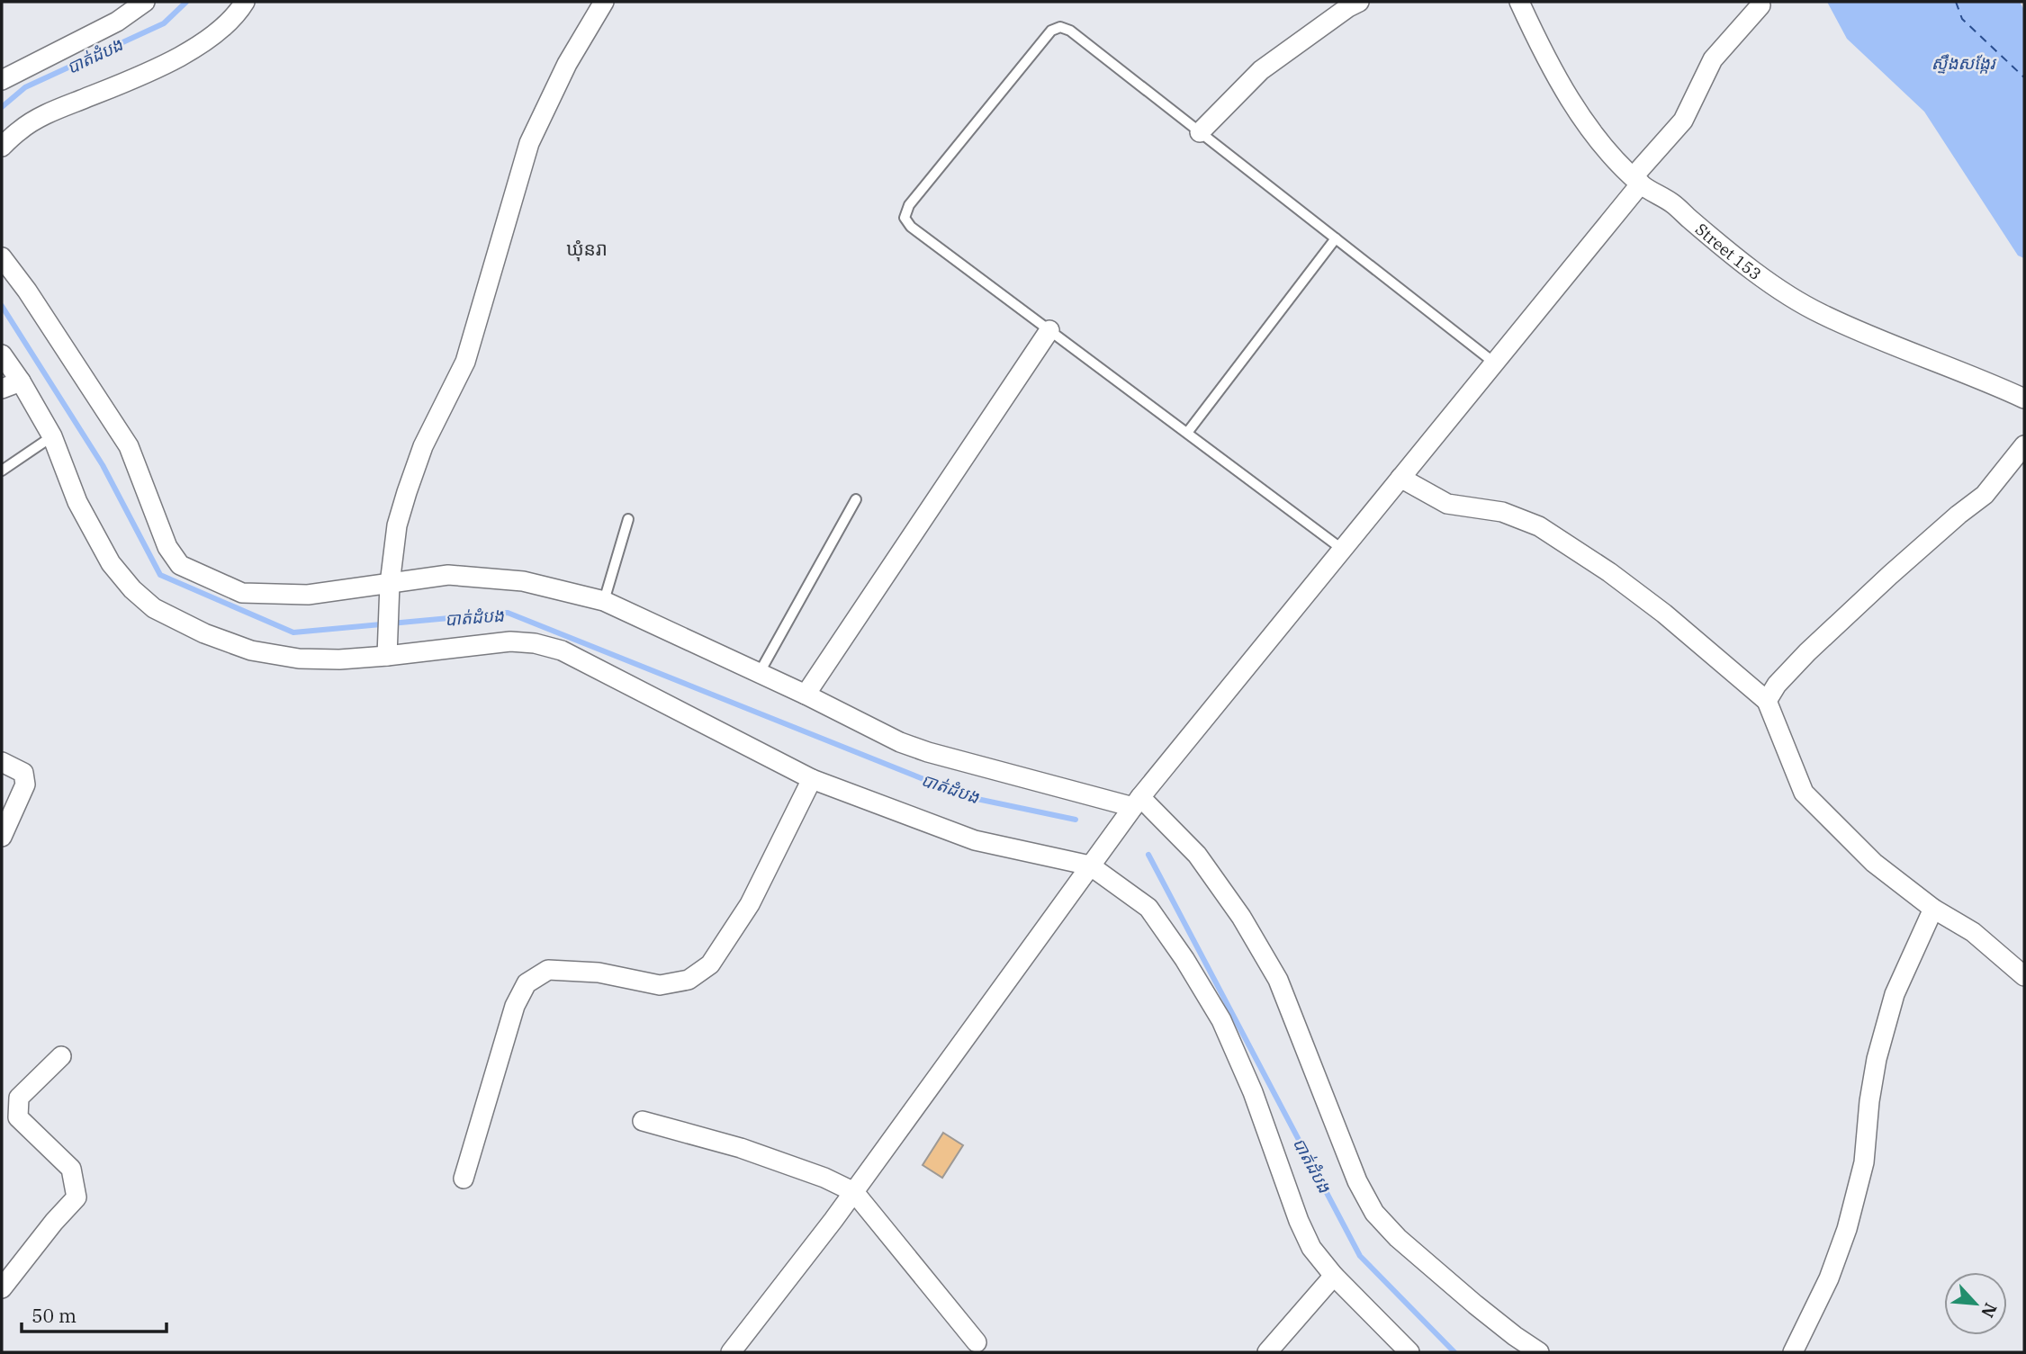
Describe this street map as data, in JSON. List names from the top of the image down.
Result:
{
  "streets": {
    "street": ["Street 153"]
  },
  "districts": ["ឃុំនរា"],
  "water": ["បាត់ដំបង", "ស្ទឹងសង្កែរ"],
  "scale_bar": "50 m",
  "north": "bottom right"
}
